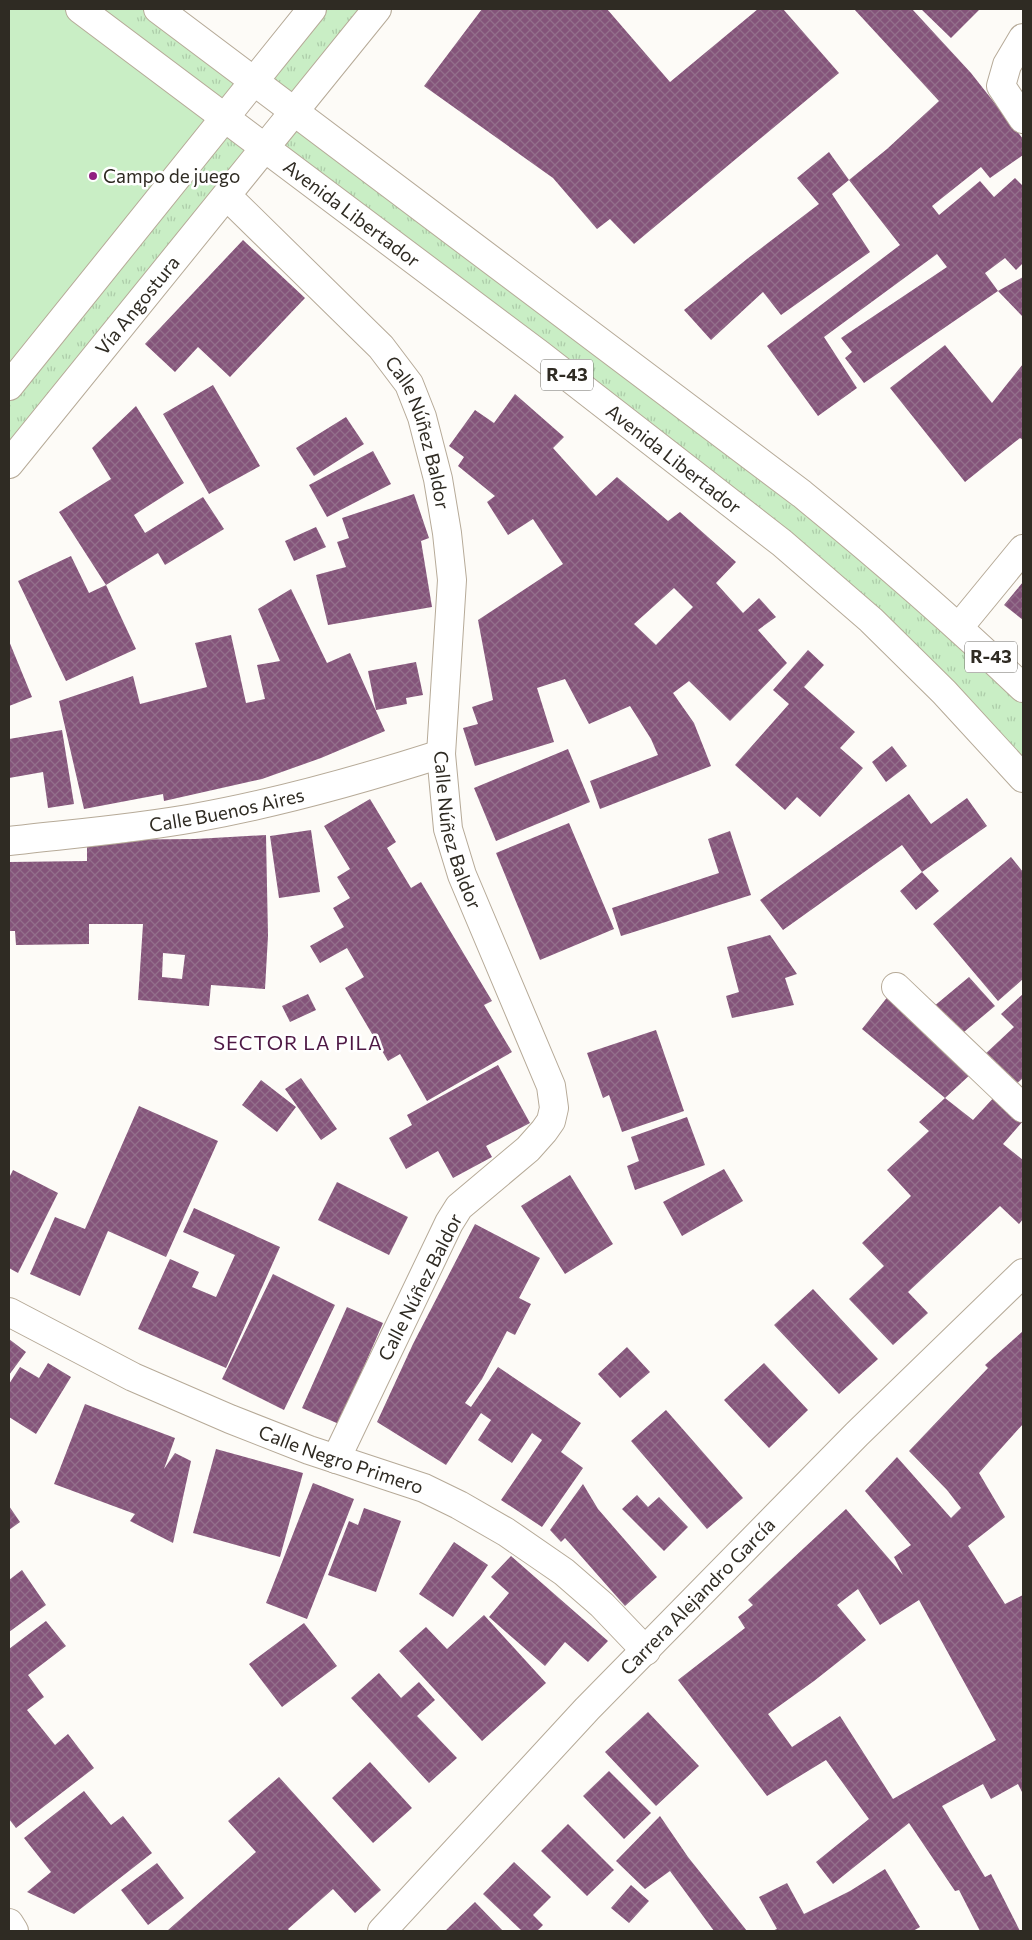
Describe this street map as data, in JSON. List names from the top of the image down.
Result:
{
  "streets": {
    "street": [
      "Avenida Libertador",
      "Vía Angostura",
      "R-43",
      "Calle Núñez Baldor",
      "Calle Buenos Aires",
      "Calle Negro Primero",
      "Carrera Alejandro García"
    ]
  },
  "crossings": [
    ["Avenida Libertador", "Vía Angostura"],
    ["Vía Angostura", "R-43"],
    ["Vía Angostura", "Calle Núñez Baldor"],
    ["Calle Núñez Baldor", "Calle Buenos Aires"],
    ["Calle Núñez Baldor", "Calle Negro Primero"],
    ["Calle Negro Primero", "Carrera Alejandro García"]
  ],
  "districts": ["SECTOR LA PILA"],
  "places": ["Campo de juego"]
}
